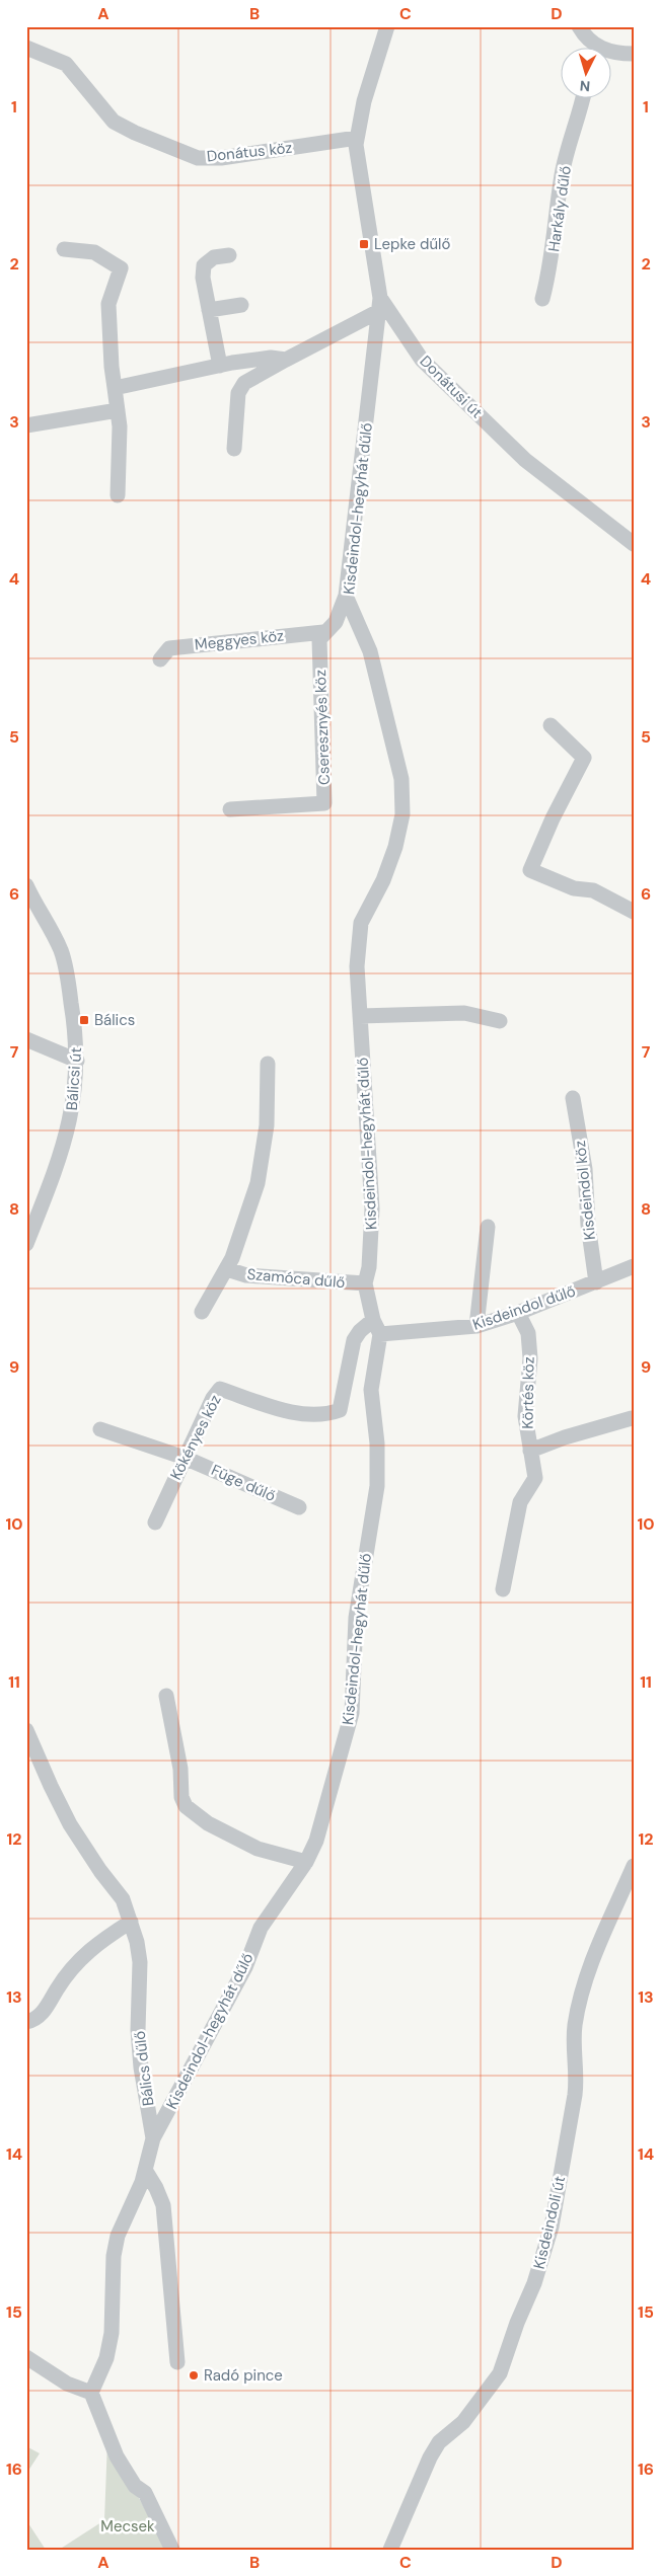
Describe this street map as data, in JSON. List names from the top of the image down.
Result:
{
  "streets": {
    "street": [
      "Donátus köz",
      "Harkály dűlő",
      "Donátusi út",
      "Kisdeindol-hegyhát dűlő",
      "Meggyes köz",
      "Cseresznyés köz",
      "Bálicsi út",
      "Kisdeindol köz",
      "Szamóca dűlő",
      "Kisdeindol dűlő",
      "Körtés köz",
      "Kökényes köz",
      "Füge dűlő",
      "Bálics dűlő",
      "Kisdeindoli út"
    ]
  },
  "crossings": [
    ["Donátus köz", "Donátusi út"],
    ["Donátusi út", "Kisdeindol-hegyhát dűlő"],
    ["Kisdeindol-hegyhát dűlő", "Cseresznyés köz"],
    ["Kisdeindol-hegyhát dűlő", "Szamóca dűlő"],
    ["Kisdeindol-hegyhát dűlő", "Kisdeindol dűlő"],
    ["Kisdeindol-hegyhát dűlő", "Kökényes köz"],
    ["Kisdeindol-hegyhát dűlő", "Bálics dűlő"],
    ["Meggyes köz", "Cseresznyés köz"],
    ["Kisdeindol köz", "Kisdeindol dűlő"],
    ["Kisdeindol dűlő", "Körtés köz"],
    ["Kisdeindol dűlő", "Kökényes köz"],
    ["Kökényes köz", "Füge dűlő"]
  ],
  "parks": ["Mecsek"],
  "places": {
    "transit": ["Lepke dűlő", "Bálics"],
    "other": ["Radó pince"]
  },
  "north": "bottom",
  "grid": {
    "columns": [
      "A",
      "B",
      "C",
      "D"
    ],
    "rows": [
      "1",
      "2",
      "3",
      "4",
      "5",
      "6",
      "7",
      "8",
      "9",
      "10",
      "11",
      "12",
      "13",
      "14",
      "15",
      "16"
    ]
  }
}
